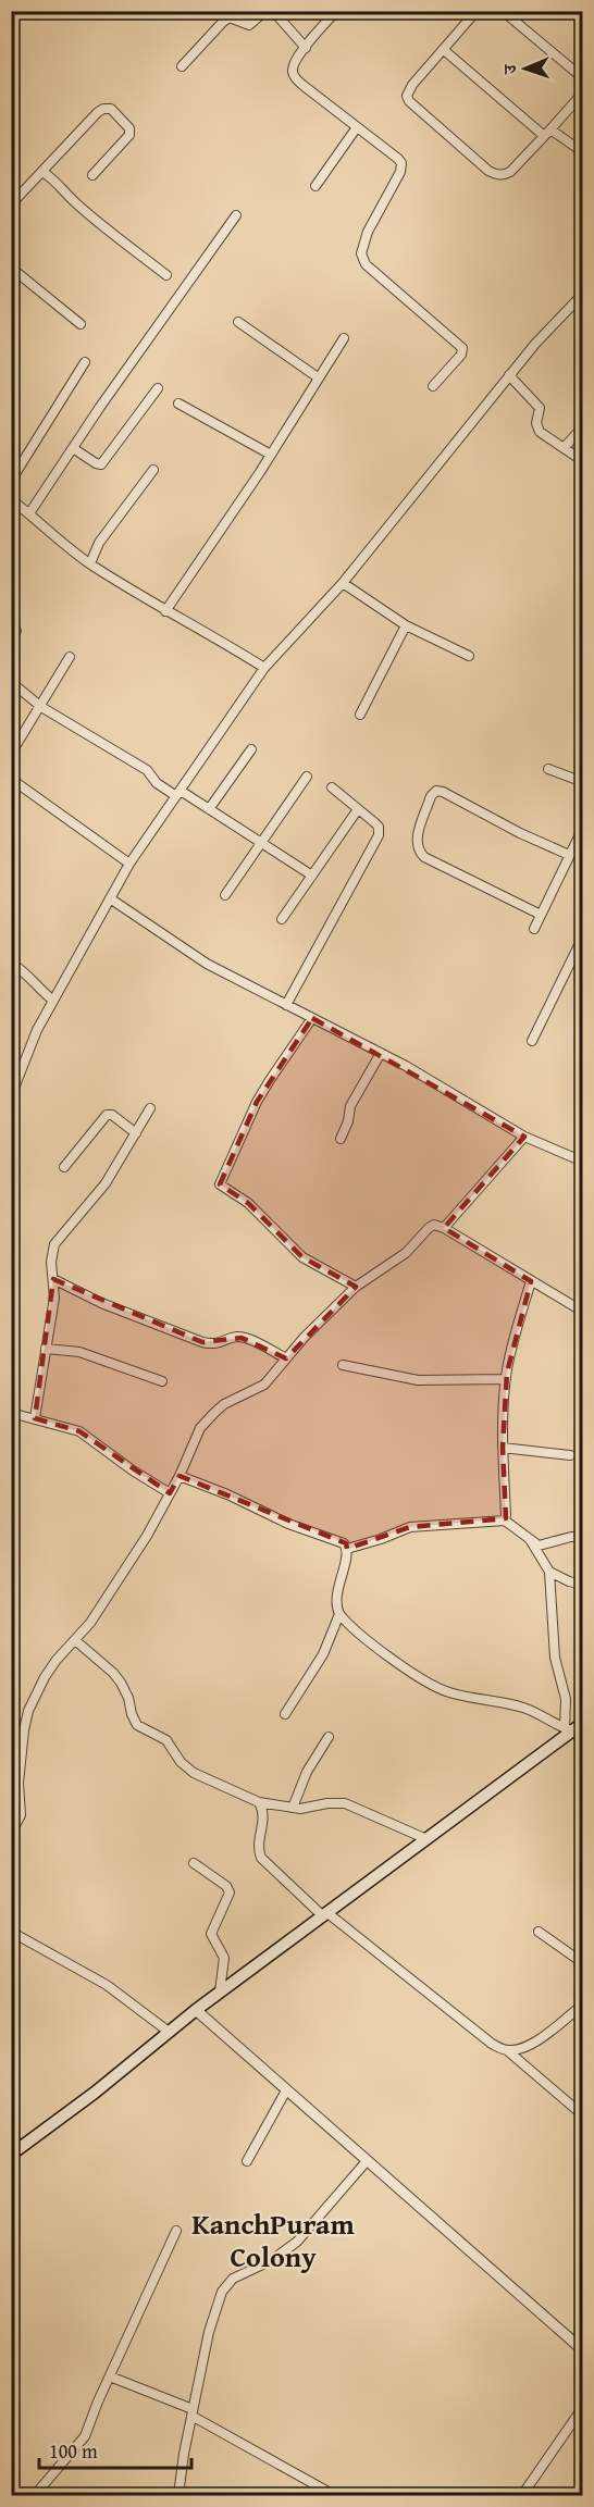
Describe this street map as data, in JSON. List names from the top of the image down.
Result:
{
  "districts": ["KanchPuram Colony"],
  "scale_bar": "100 m",
  "north": "left"
}
